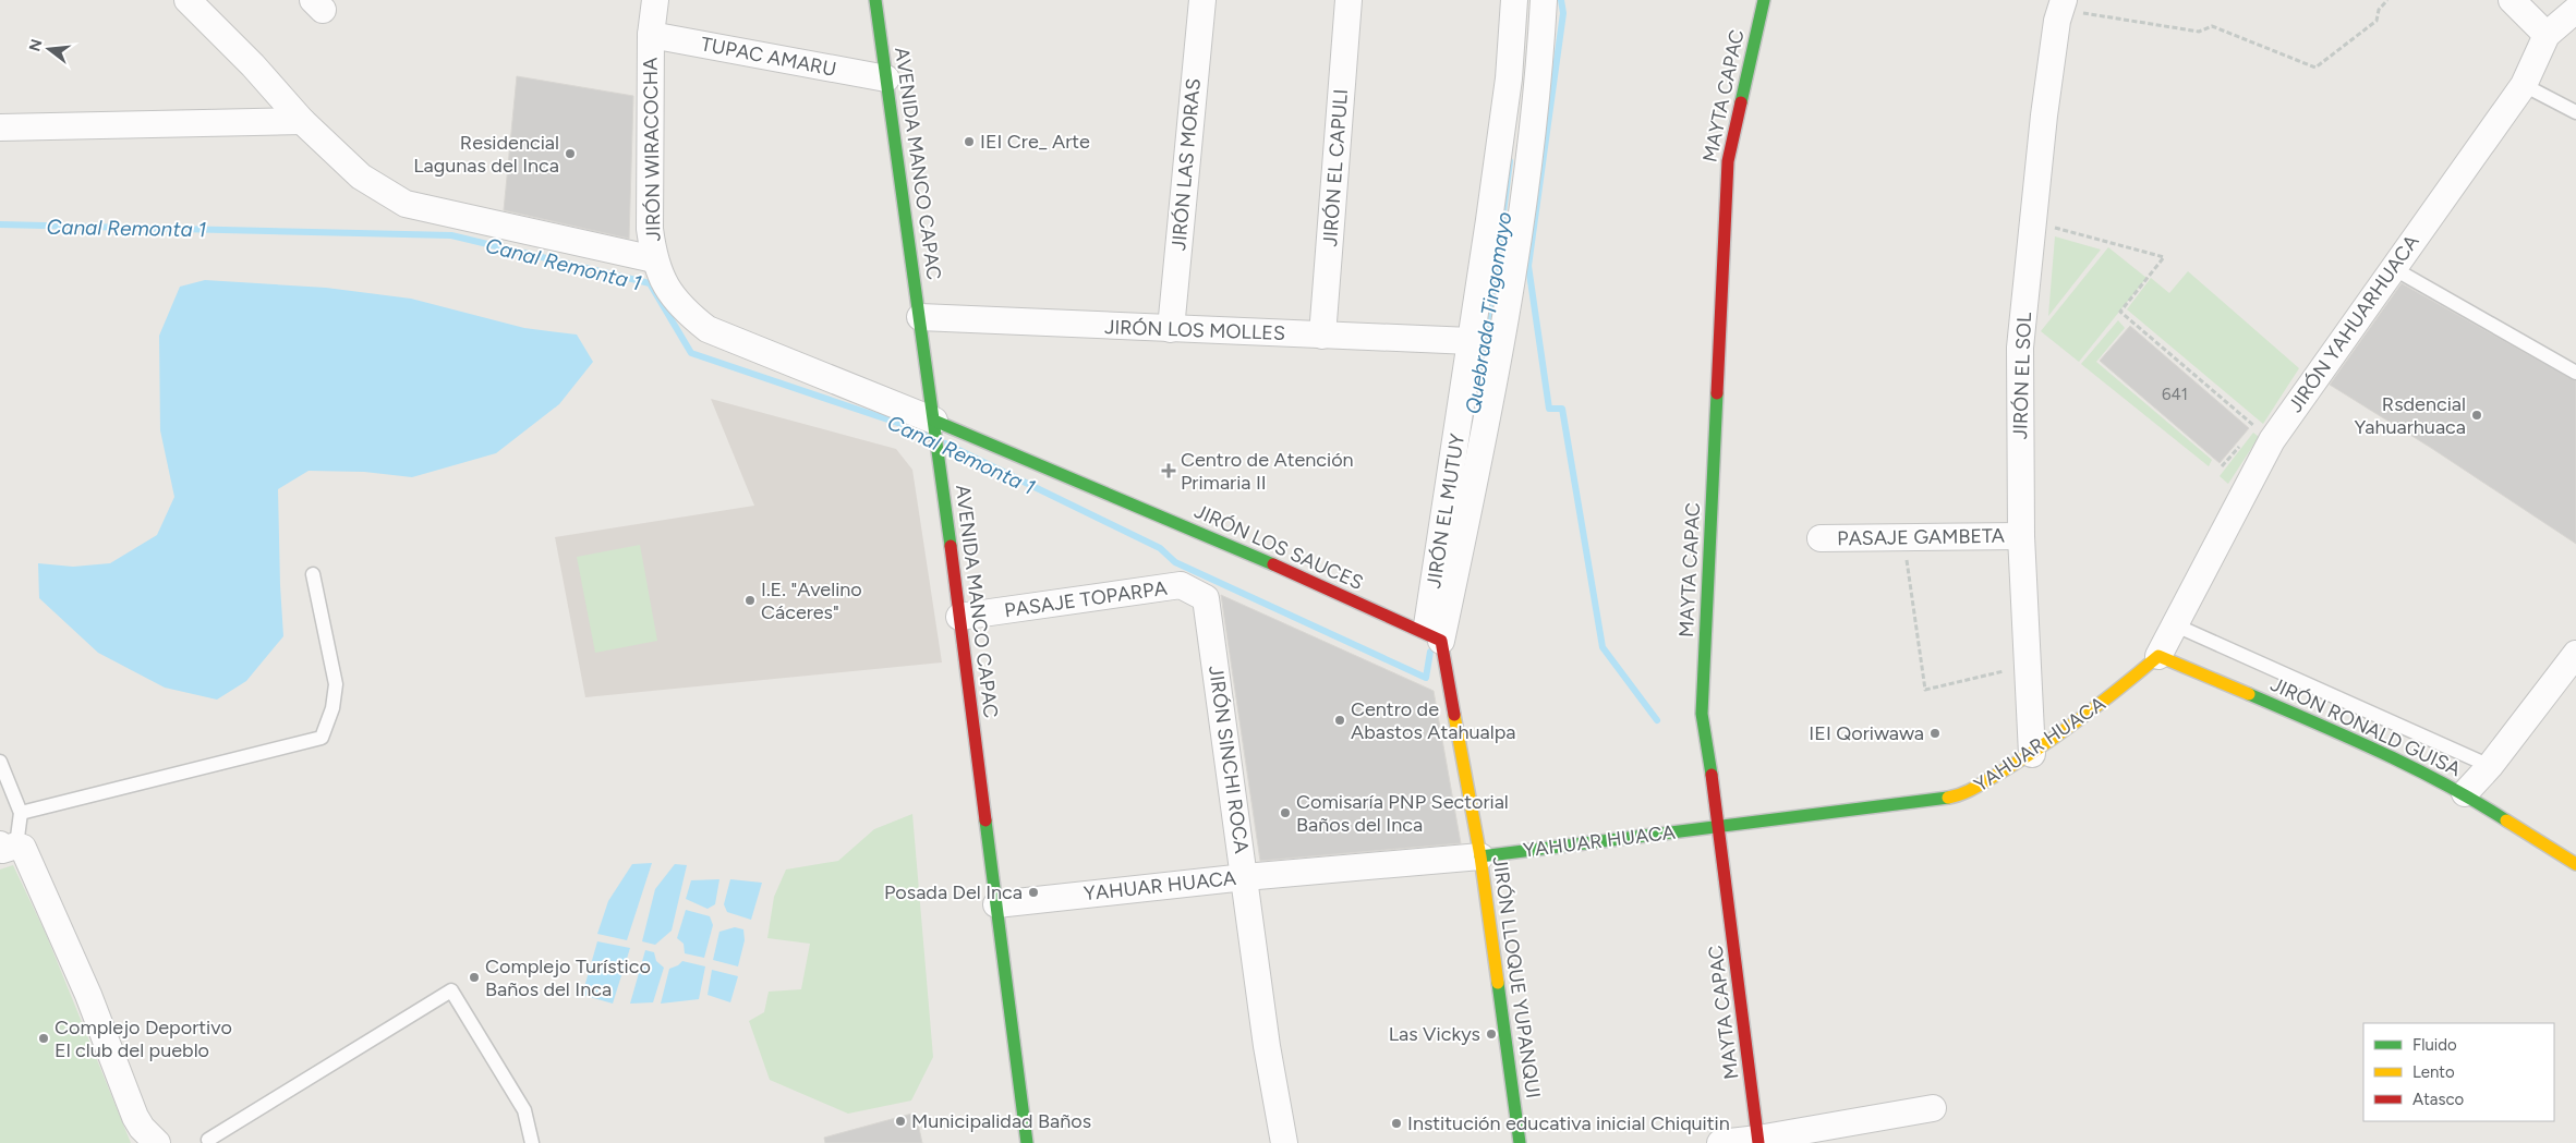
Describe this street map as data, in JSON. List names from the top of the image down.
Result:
{
  "streets": {
    "street": [
      "TUPAC AMARU",
      "MAYTA CAPAC",
      "JIRÓN WIRACOCHA",
      "AVENIDA MANCO CAPAC",
      "JIRÓN LAS MORAS",
      "JIRÓN EL CAPULI",
      "JIRÓN YAHUARHUACA",
      "JIRÓN LOS MOLLES",
      "JIRÓN EL SOL",
      "JIRÓN EL MUTUY",
      "PASAJE GAMBETA",
      "JIRÓN LOS SAUCES",
      "PASAJE TOPARPA",
      "JIRÓN RONALD GUISA",
      "YAHUAR HUACA",
      "JIRÓN SINCHI ROCA",
      "JIRÓN LLOQUE YUPANQUI"
    ]
  },
  "crossings": [
    ["TUPAC AMARU", "JIRÓN WIRACOCHA"],
    ["TUPAC AMARU", "AVENIDA MANCO CAPAC"],
    ["MAYTA CAPAC", "YAHUAR HUACA"],
    ["JIRÓN WIRACOCHA", "AVENIDA MANCO CAPAC"],
    ["JIRÓN WIRACOCHA", "JIRÓN LOS SAUCES"],
    ["AVENIDA MANCO CAPAC", "JIRÓN LOS MOLLES"],
    ["AVENIDA MANCO CAPAC", "JIRÓN LOS SAUCES"],
    ["AVENIDA MANCO CAPAC", "PASAJE TOPARPA"],
    ["AVENIDA MANCO CAPAC", "YAHUAR HUACA"],
    ["JIRÓN LAS MORAS", "JIRÓN LOS MOLLES"],
    ["JIRÓN EL CAPULI", "JIRÓN LOS MOLLES"],
    ["JIRÓN YAHUARHUACA", "JIRÓN RONALD GUISA"],
    ["JIRÓN YAHUARHUACA", "YAHUAR HUACA"],
    ["JIRÓN LOS MOLLES", "JIRÓN EL MUTUY"],
    ["JIRÓN EL SOL", "PASAJE GAMBETA"],
    ["JIRÓN EL SOL", "YAHUAR HUACA"],
    ["JIRÓN EL MUTUY", "JIRÓN LOS SAUCES"],
    ["JIRÓN EL MUTUY", "JIRÓN LLOQUE YUPANQUI"],
    ["JIRÓN LOS SAUCES", "JIRÓN LLOQUE YUPANQUI"],
    ["PASAJE TOPARPA", "JIRÓN SINCHI ROCA"],
    ["JIRÓN RONALD GUISA", "YAHUAR HUACA"],
    ["YAHUAR HUACA", "JIRÓN SINCHI ROCA"],
    ["YAHUAR HUACA", "JIRÓN LLOQUE YUPANQUI"]
  ],
  "water": ["Canal Remonta 1", "Quebrada Tingomayo"],
  "places": {
    "other": [
      "IEI Cre_ Arte",
      "Residencial Lagunas del Inca",
      "Rsdencial Yahuarhuaca",
      "I.E. \"Avelino Cáceres\"",
      "Centro de Abastos Atahualpa",
      "IEI Qoriwawa",
      "Comisaría PNP Sectorial Baños del Inca",
      "Posada Del Inca",
      "Complejo Turístico Baños del Inca",
      "Las Vickys",
      "Complejo Deportivo El club del pueblo",
      "Municipalidad Baños",
      "Institución educativa inicial Chiquitin"
    ],
    "health": ["Centro de Atención Primaria II"]
  },
  "house_numbers": ["641"],
  "legend": ["Fluido", "Lento", "Atasco"],
  "north": "left"
}
